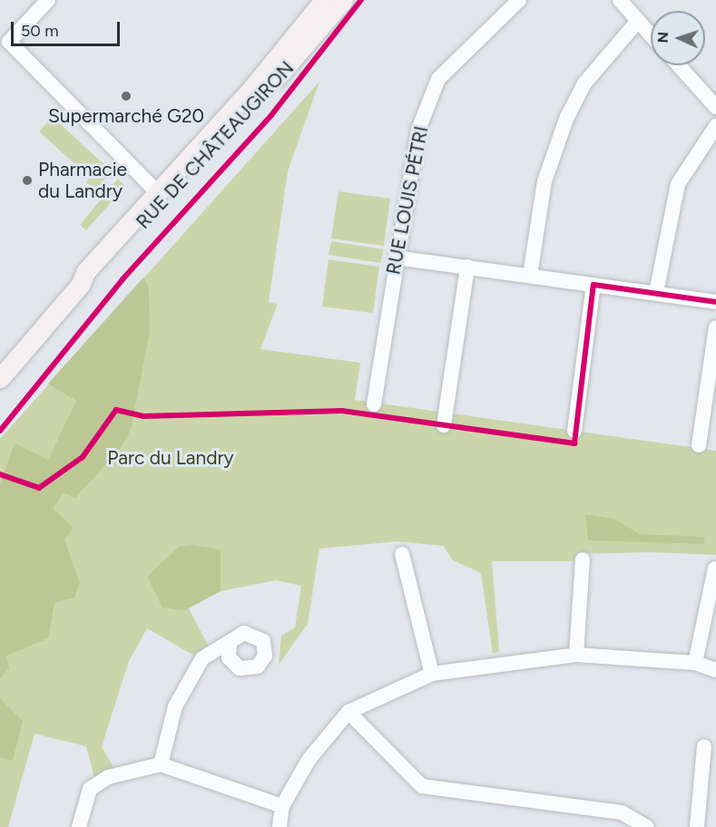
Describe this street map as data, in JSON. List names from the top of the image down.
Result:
{
  "streets": {
    "main road": ["RUE DE CHÂTEAUGIRON"],
    "street": ["RUE LOUIS PÉTRI"]
  },
  "parks": ["Parc du Landry"],
  "places": ["Supermarché G20", "Pharmacie du Landry"],
  "scale_bar": "50 m",
  "north": "left"
}
